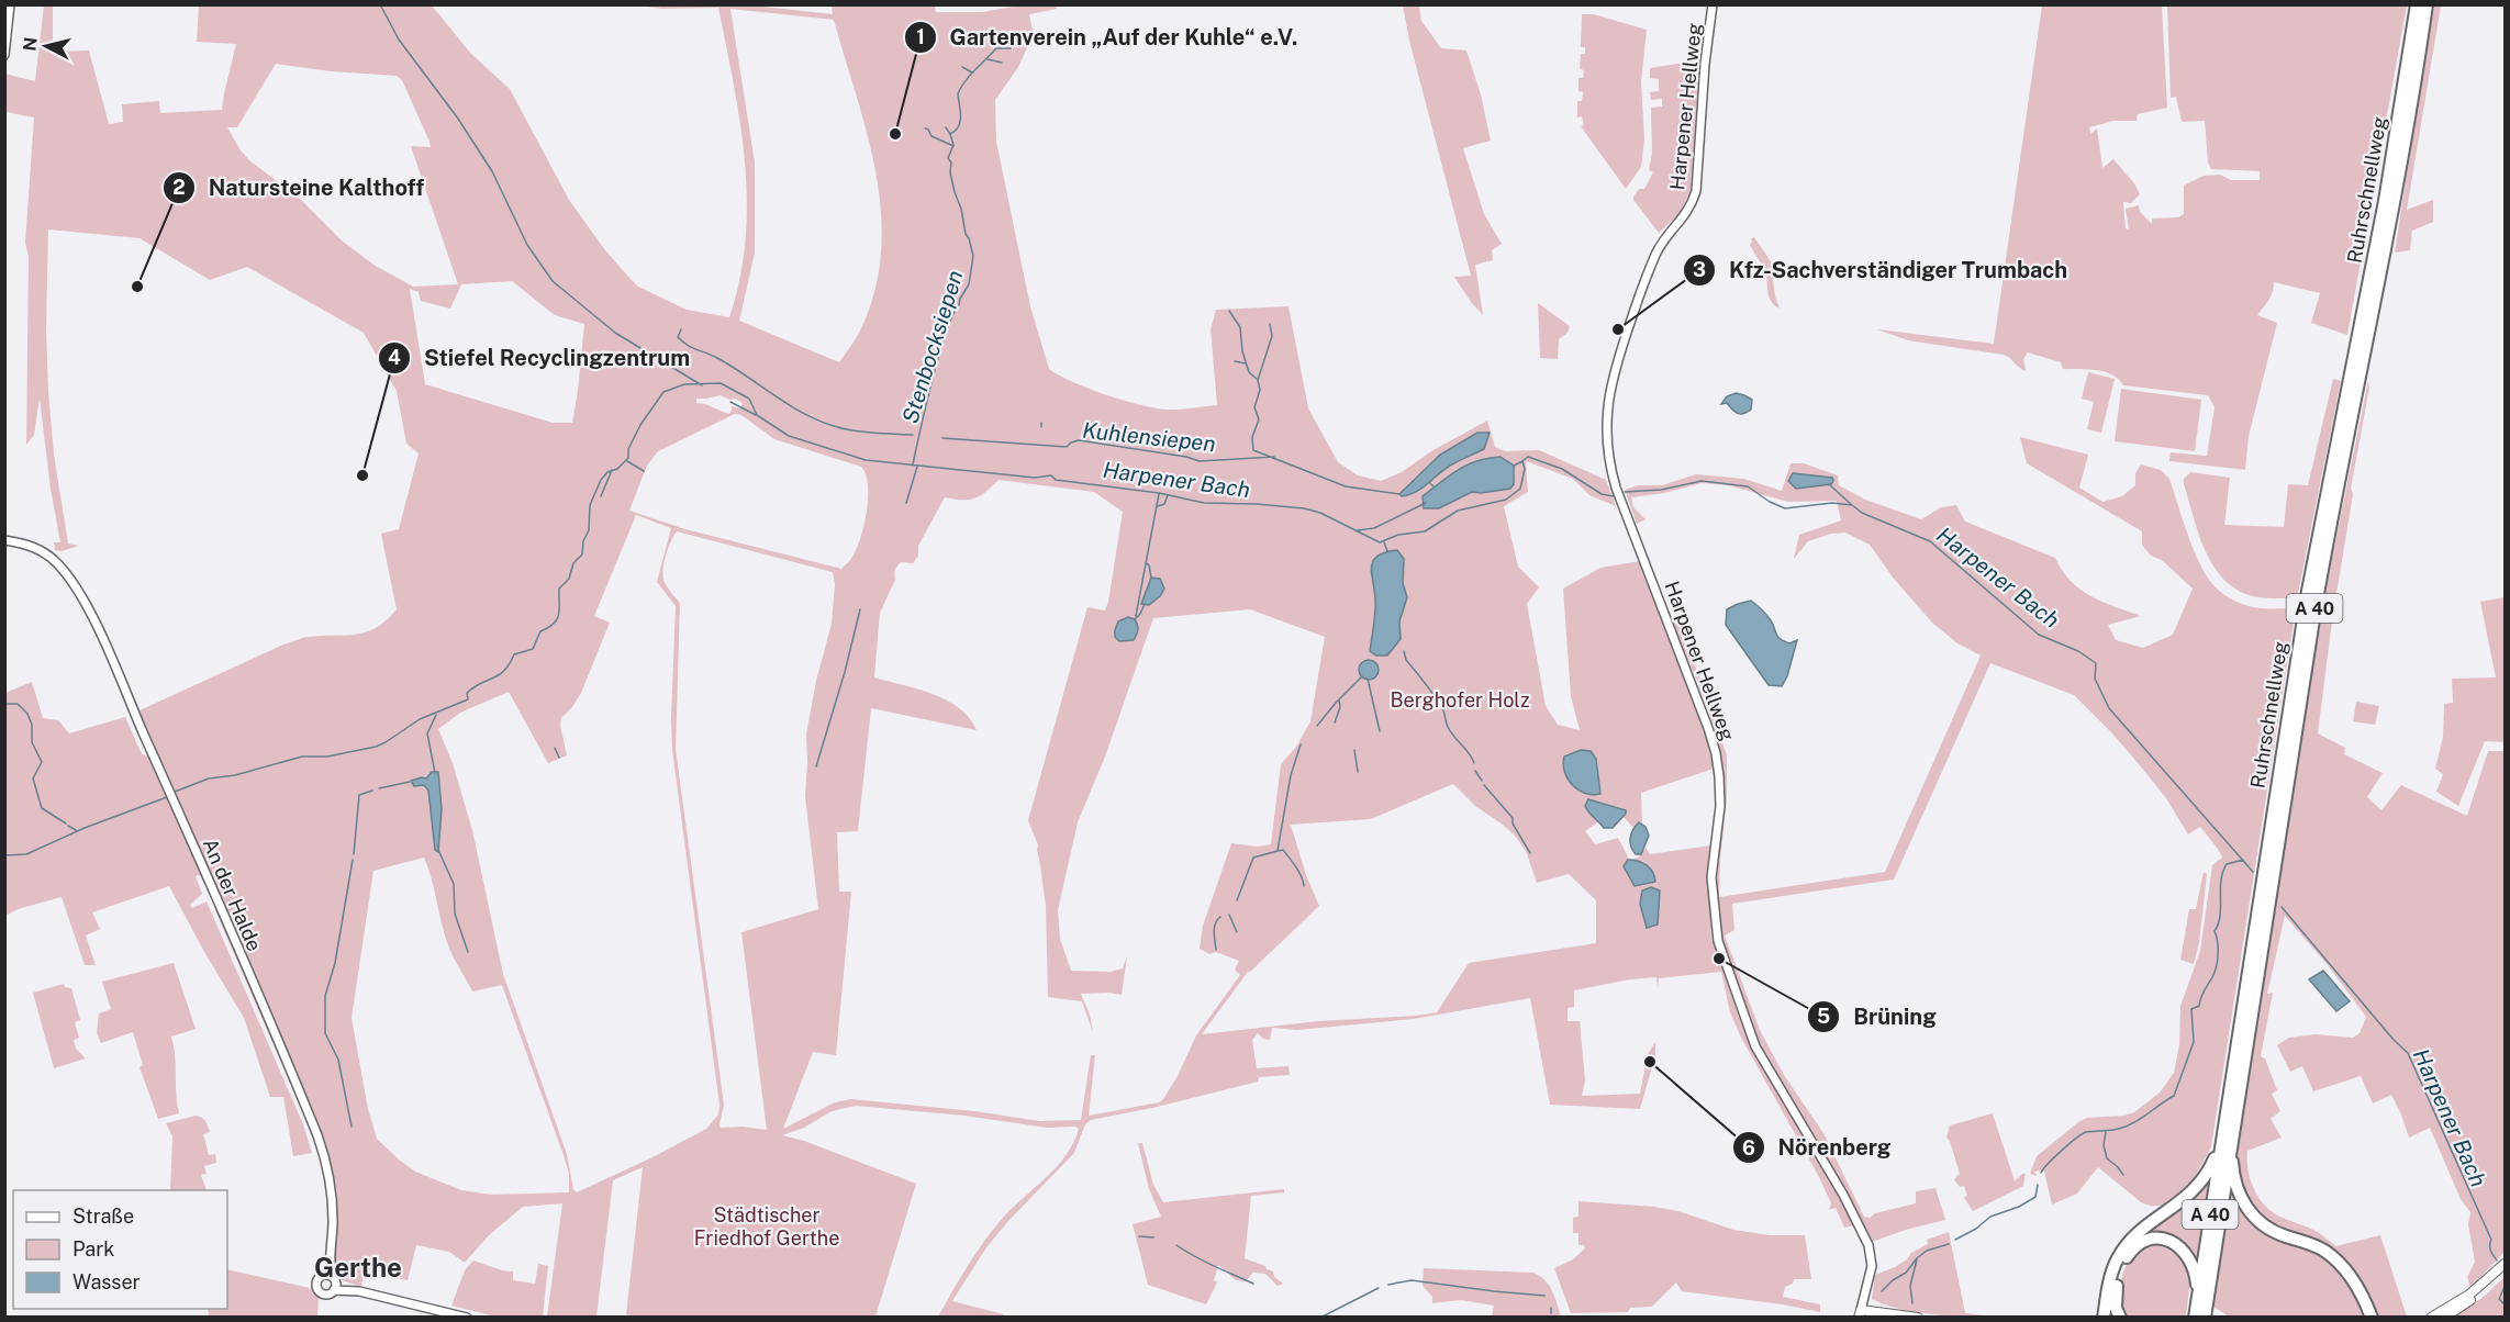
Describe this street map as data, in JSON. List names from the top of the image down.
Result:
{
  "streets": {
    "highway": ["Ruhrschnellweg", "A 40"],
    "street": ["Harpener Hellweg", "An der Halde"]
  },
  "districts": ["Gerthe"],
  "water": ["Stenbocksiepen", "Kuhlensiepen", "Harpener Bach"],
  "parks": ["Berghofer Holz", "Städtischer Friedhof Gerthe"],
  "places": [
    "Gartenverein „Auf der Kuhle“ e.V.",
    "Natursteine Kalthoff",
    "Kfz-Sachverständiger Trumbach",
    "Stiefel Recyclingzentrum",
    "Brüning",
    "Nörenberg"
  ],
  "legend": ["Straße", "Park", "Wasser"],
  "north": "left"
}
